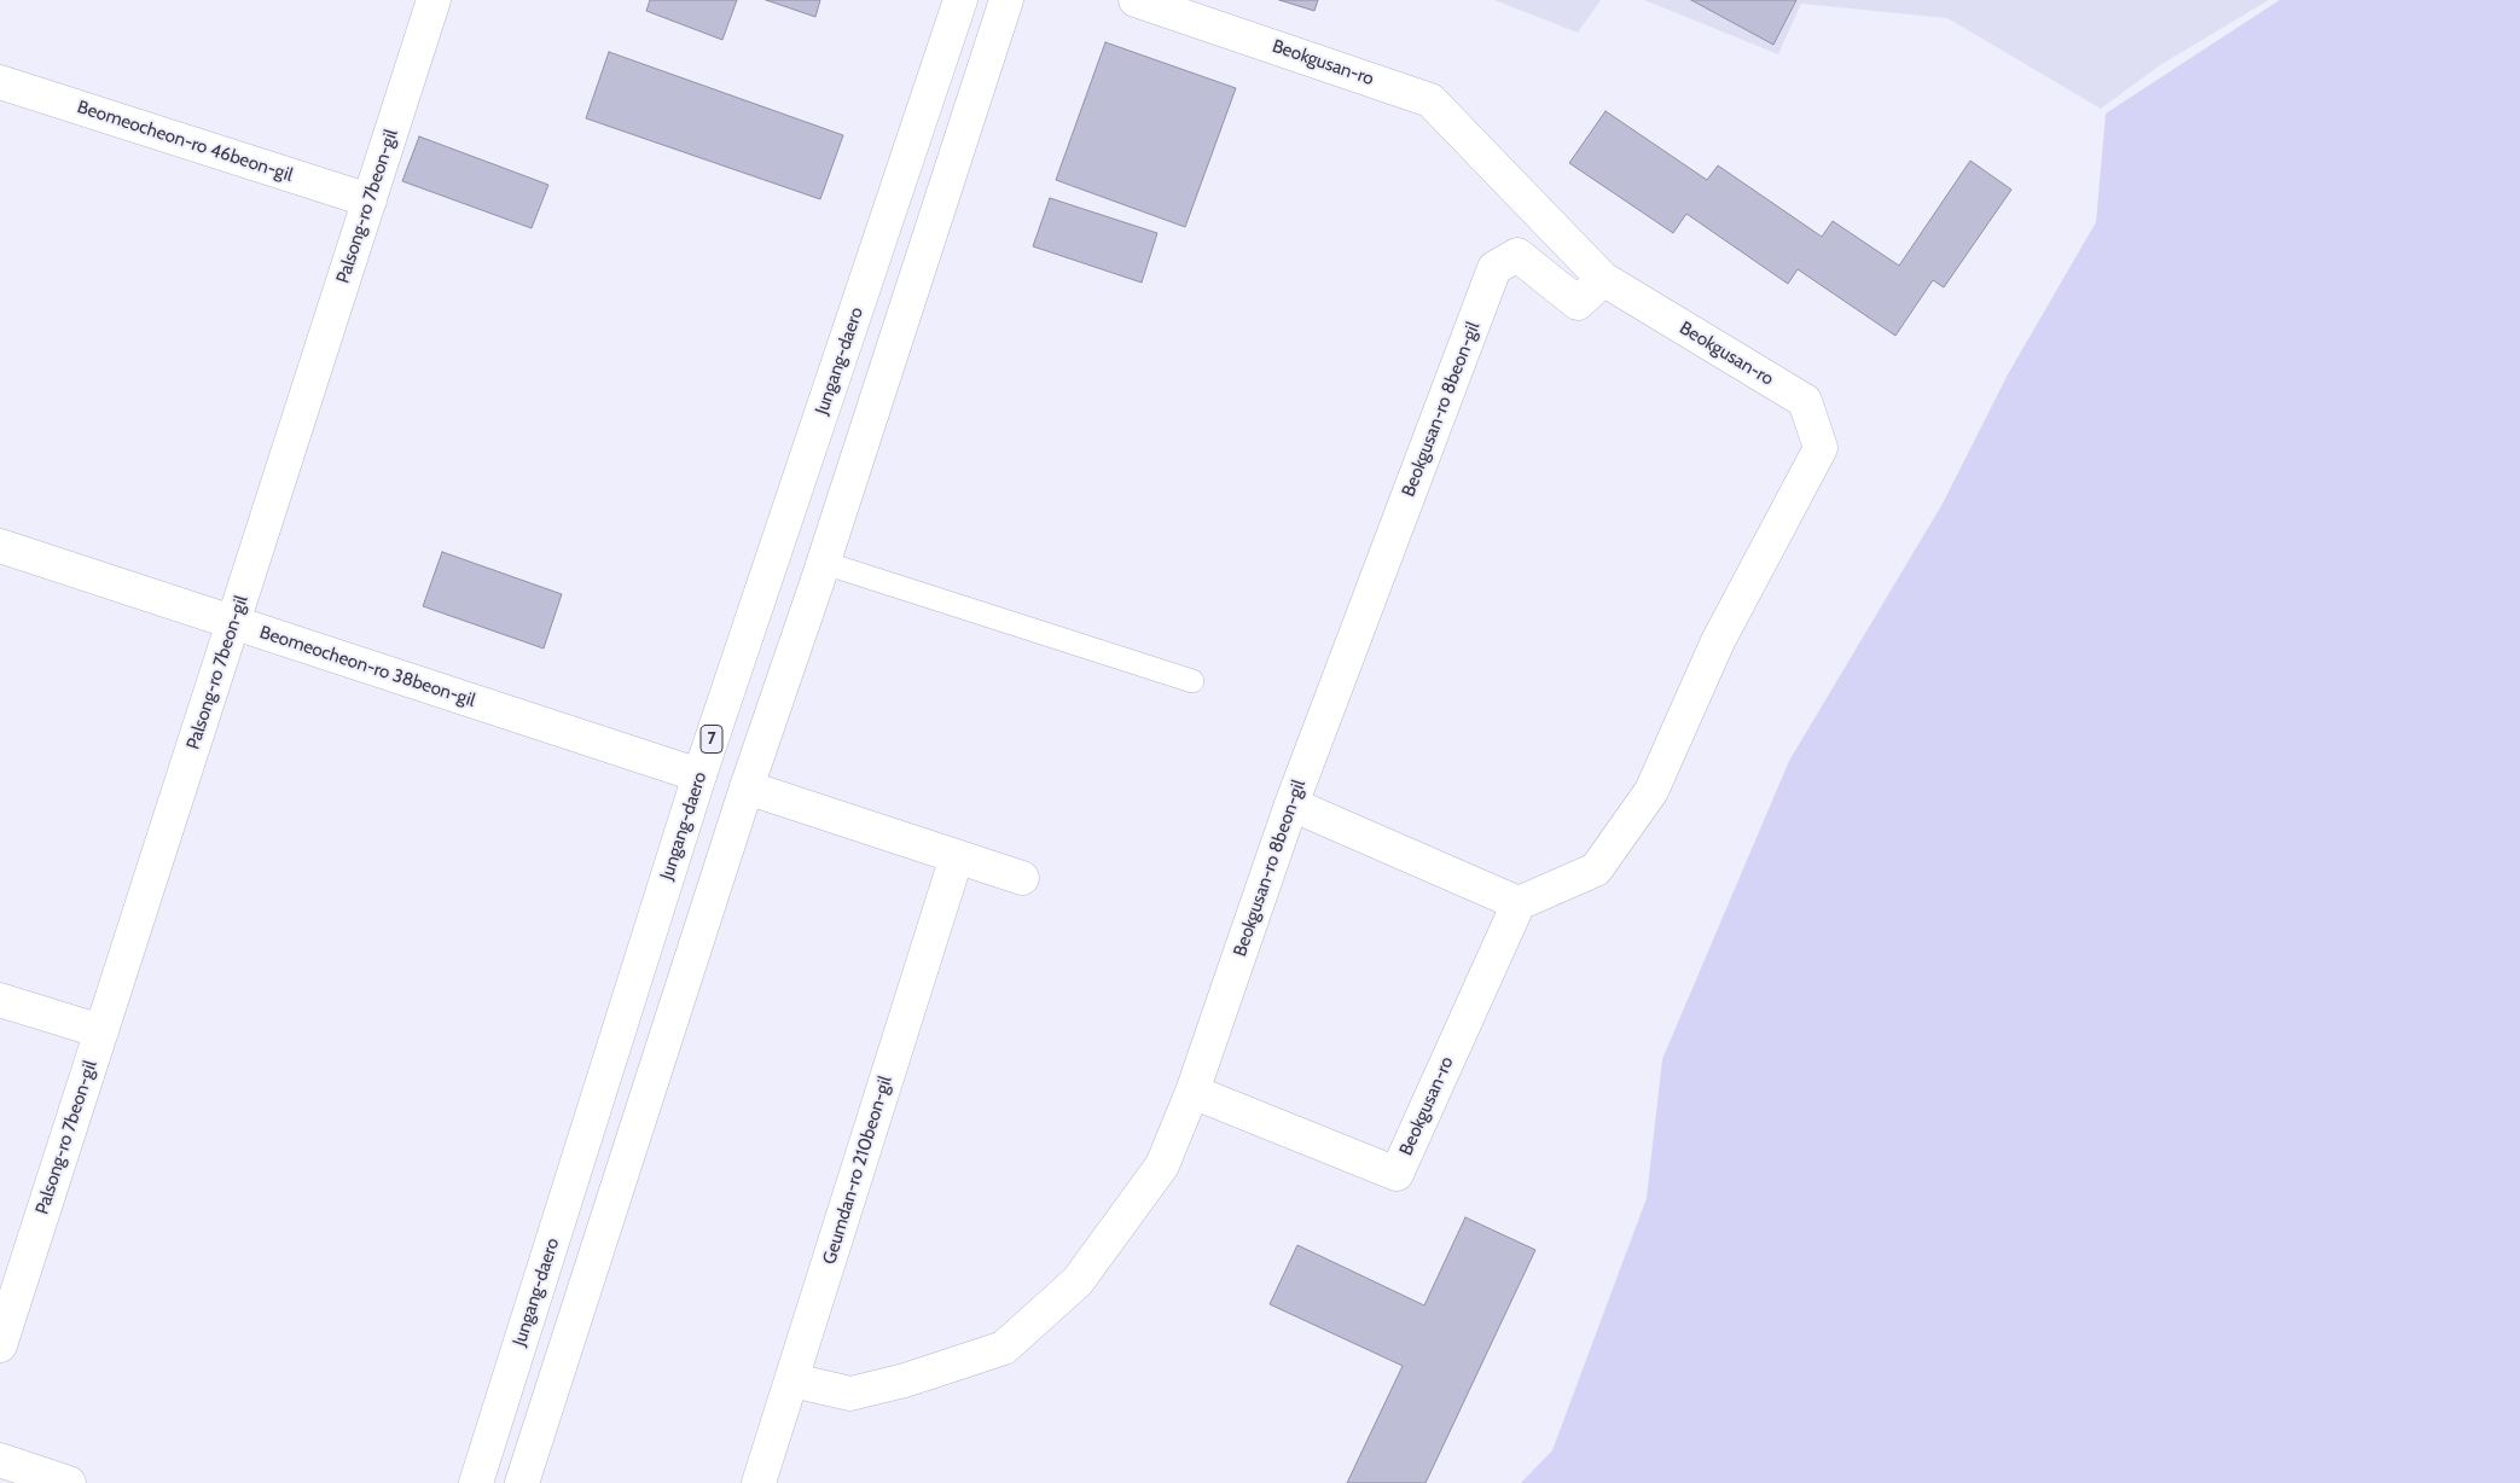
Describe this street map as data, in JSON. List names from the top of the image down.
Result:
{
  "streets": {
    "street": [
      "Beokgusan-ro",
      "Beomeocheon-ro 46beon-gil",
      "Palsong-ro 7beon-gil",
      "Jungang-daero",
      "Beokgusan-ro 8beon-gil",
      "Beomeocheon-ro 38beon-gil",
      "7",
      "Geumdan-ro 210beon-gil"
    ]
  },
  "crossings": [
    ["Beokgusan-ro", "Beokgusan-ro 8beon-gil"],
    ["Beomeocheon-ro 46beon-gil", "Palsong-ro 7beon-gil"],
    ["Palsong-ro 7beon-gil", "Beomeocheon-ro 38beon-gil"],
    ["Jungang-daero", "Beomeocheon-ro 38beon-gil"],
    ["Beokgusan-ro 8beon-gil", "Geumdan-ro 210beon-gil"]
  ]
}
